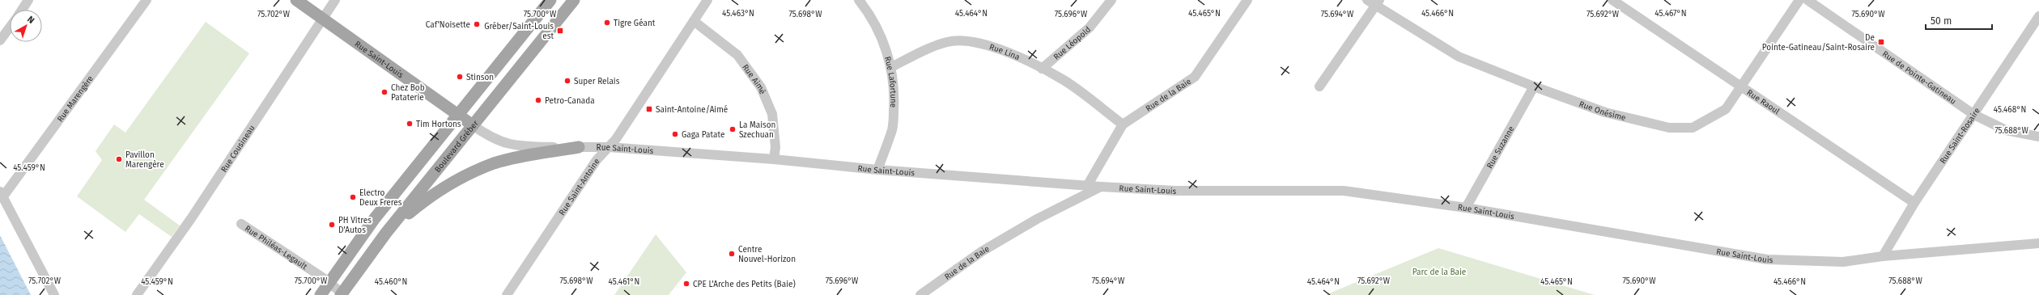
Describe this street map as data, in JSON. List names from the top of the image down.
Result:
{
  "streets": {
    "main road": ["Rue Saint-Louis", "Boulevard Gréber"],
    "street": [
      "Rue Léopold",
      "Rue Lina",
      "Rue de Pointe-Gatineau",
      "Rue Aimé",
      "Rue Lafortune",
      "Rue de la Baie",
      "Rue Marengère",
      "Rue Raoul",
      "Rue Onésime",
      "Rue Saint-Rosaire",
      "Rue Suzanne",
      "Rue Cousineau",
      "Rue Saint-Antoine",
      "Rue Philéas-Legault"
    ]
  },
  "crossings": [
    ["Rue Léopold", "Rue Lina"],
    ["Rue Lina", "Rue Lafortune"],
    ["Rue Lina", "Rue de la Baie"],
    ["Rue Saint-Louis", "Rue Aimé"],
    ["Rue Saint-Louis", "Rue Lafortune"],
    ["Rue Saint-Louis", "Rue de la Baie"],
    ["Rue Saint-Louis", "Rue Saint-Rosaire"],
    ["Rue Saint-Louis", "Boulevard Gréber"],
    ["Rue Saint-Louis", "Rue Suzanne"],
    ["Rue Saint-Louis", "Rue Cousineau"],
    ["Rue Saint-Louis", "Rue Saint-Antoine"],
    ["Rue de Pointe-Gatineau", "Rue Saint-Rosaire"],
    ["Rue Aimé", "Rue Saint-Antoine"],
    ["Rue Raoul", "Rue Onésime"],
    ["Rue Raoul", "Rue Saint-Rosaire"],
    ["Rue Onésime", "Rue Suzanne"],
    ["Boulevard Gréber", "Rue Philéas-Legault"]
  ],
  "parks": ["Parc de la Baie"],
  "places": {
    "other": [
      "Tigre Géant",
      "Caf'Noisette",
      "Stinson",
      "Super Relais",
      "Chez Bob Pataterie",
      "Petro-Canada",
      "Tim Hortons",
      "La Maison Szechuan",
      "Gaga Patate",
      "Pavillon Marengère",
      "Electro Deux Freres",
      "PH Vitres D'Autos",
      "Centre Nouvel-Horizon",
      "CPE L'Arche des Petits (Baie)"
    ],
    "transit": ["Gréber/Saint-Louis est", "De Pointe-Gatineau/Saint-Rosaire", "Saint-Antoine/Aimé"]
  },
  "scale_bar": "50 m",
  "north": "top right",
  "coordinates": [
    "45.463°N",
    "45.465°N",
    "45.466°N",
    "45.464°N",
    "45.467°N",
    "75.702°W",
    "75.700°W",
    "75.698°W",
    "75.696°W",
    "75.694°W",
    "75.692°W",
    "75.690°W",
    "45.468°N",
    "75.688°W",
    "45.459°N",
    "45.460°N",
    "45.461°N"
  ]
}
